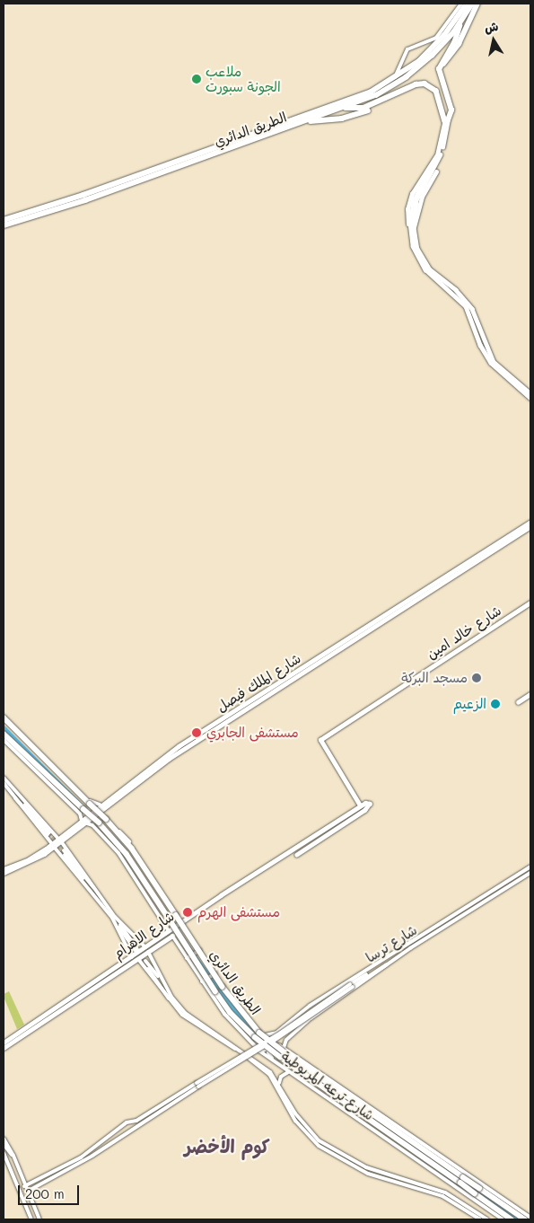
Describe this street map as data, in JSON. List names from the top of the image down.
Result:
{
  "streets": {
    "highway": ["الطريق الدائري"],
    "main road": [
      "شارع خالد امين",
      "شارع الملك فيصل",
      "شارع الاهرام",
      "شارع ترسا",
      "شارع ترعه المريوطية"
    ]
  },
  "crossings": [
    ["شارع خالد امين", "شارع الاهرام"],
    ["شارع الاهرام", "شارع ترعه المريوطية"],
    ["شارع ترسا", "شارع ترعه المريوطية"]
  ],
  "districts": ["كوم الأخضر"],
  "places": [
    "ملاعب الجونة سبورت",
    "مسجد البركة",
    "الزعيم",
    "مستشفى الجابري",
    "مستشفى الهرم"
  ],
  "scale_bar": "200 m",
  "north": "top"
}
